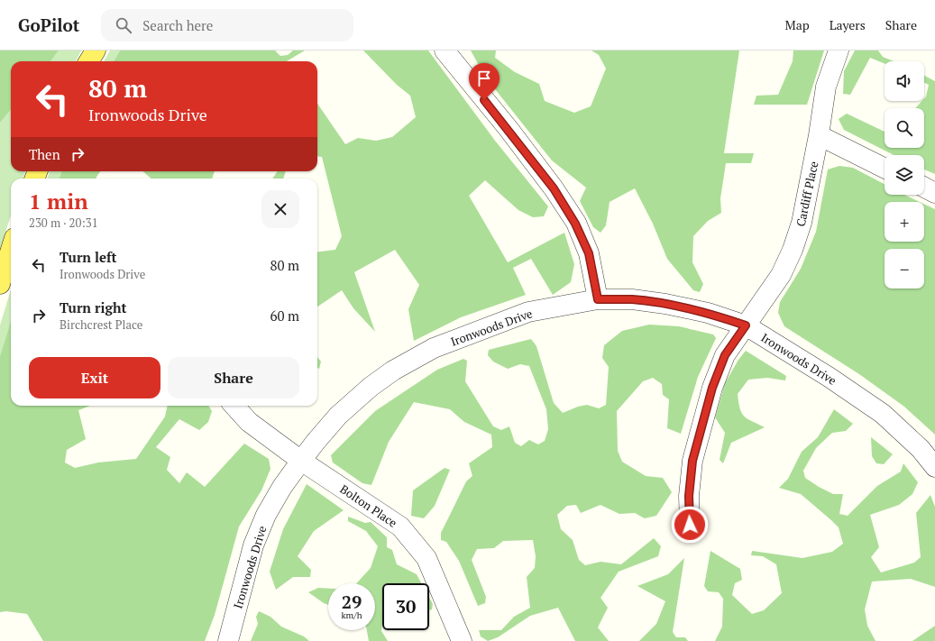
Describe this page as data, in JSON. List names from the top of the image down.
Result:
{
  "streets": {
    "street": ["Cardiff Place", "Ironwoods Drive", "Bolton Place"]
  },
  "crossings": [
    ["Cardiff Place", "Ironwoods Drive"],
    ["Ironwoods Drive", "Bolton Place"]
  ],
  "page": {
    "header": "GoPilot",
    "search": "Search here",
    "nav": ["Map", "Layers", "Share"],
    "map_buttons": ["+", "−"],
    "turn": ["80 m", "Ironwoods Drive"],
    "then": "Then",
    "heading": ["1 min", "230 m · 20:31"],
    "list": [
      {
        "name": "Turn left",
        "note": "Ironwoods Drive",
        "value": "80 m"
      },
      {
        "name": "Turn right",
        "note": "Birchcrest Place",
        "value": "60 m"
      }
    ],
    "buttons": ["Exit", "Share"],
    "speed": "29 km/h",
    "limit": "30"
  }
}
